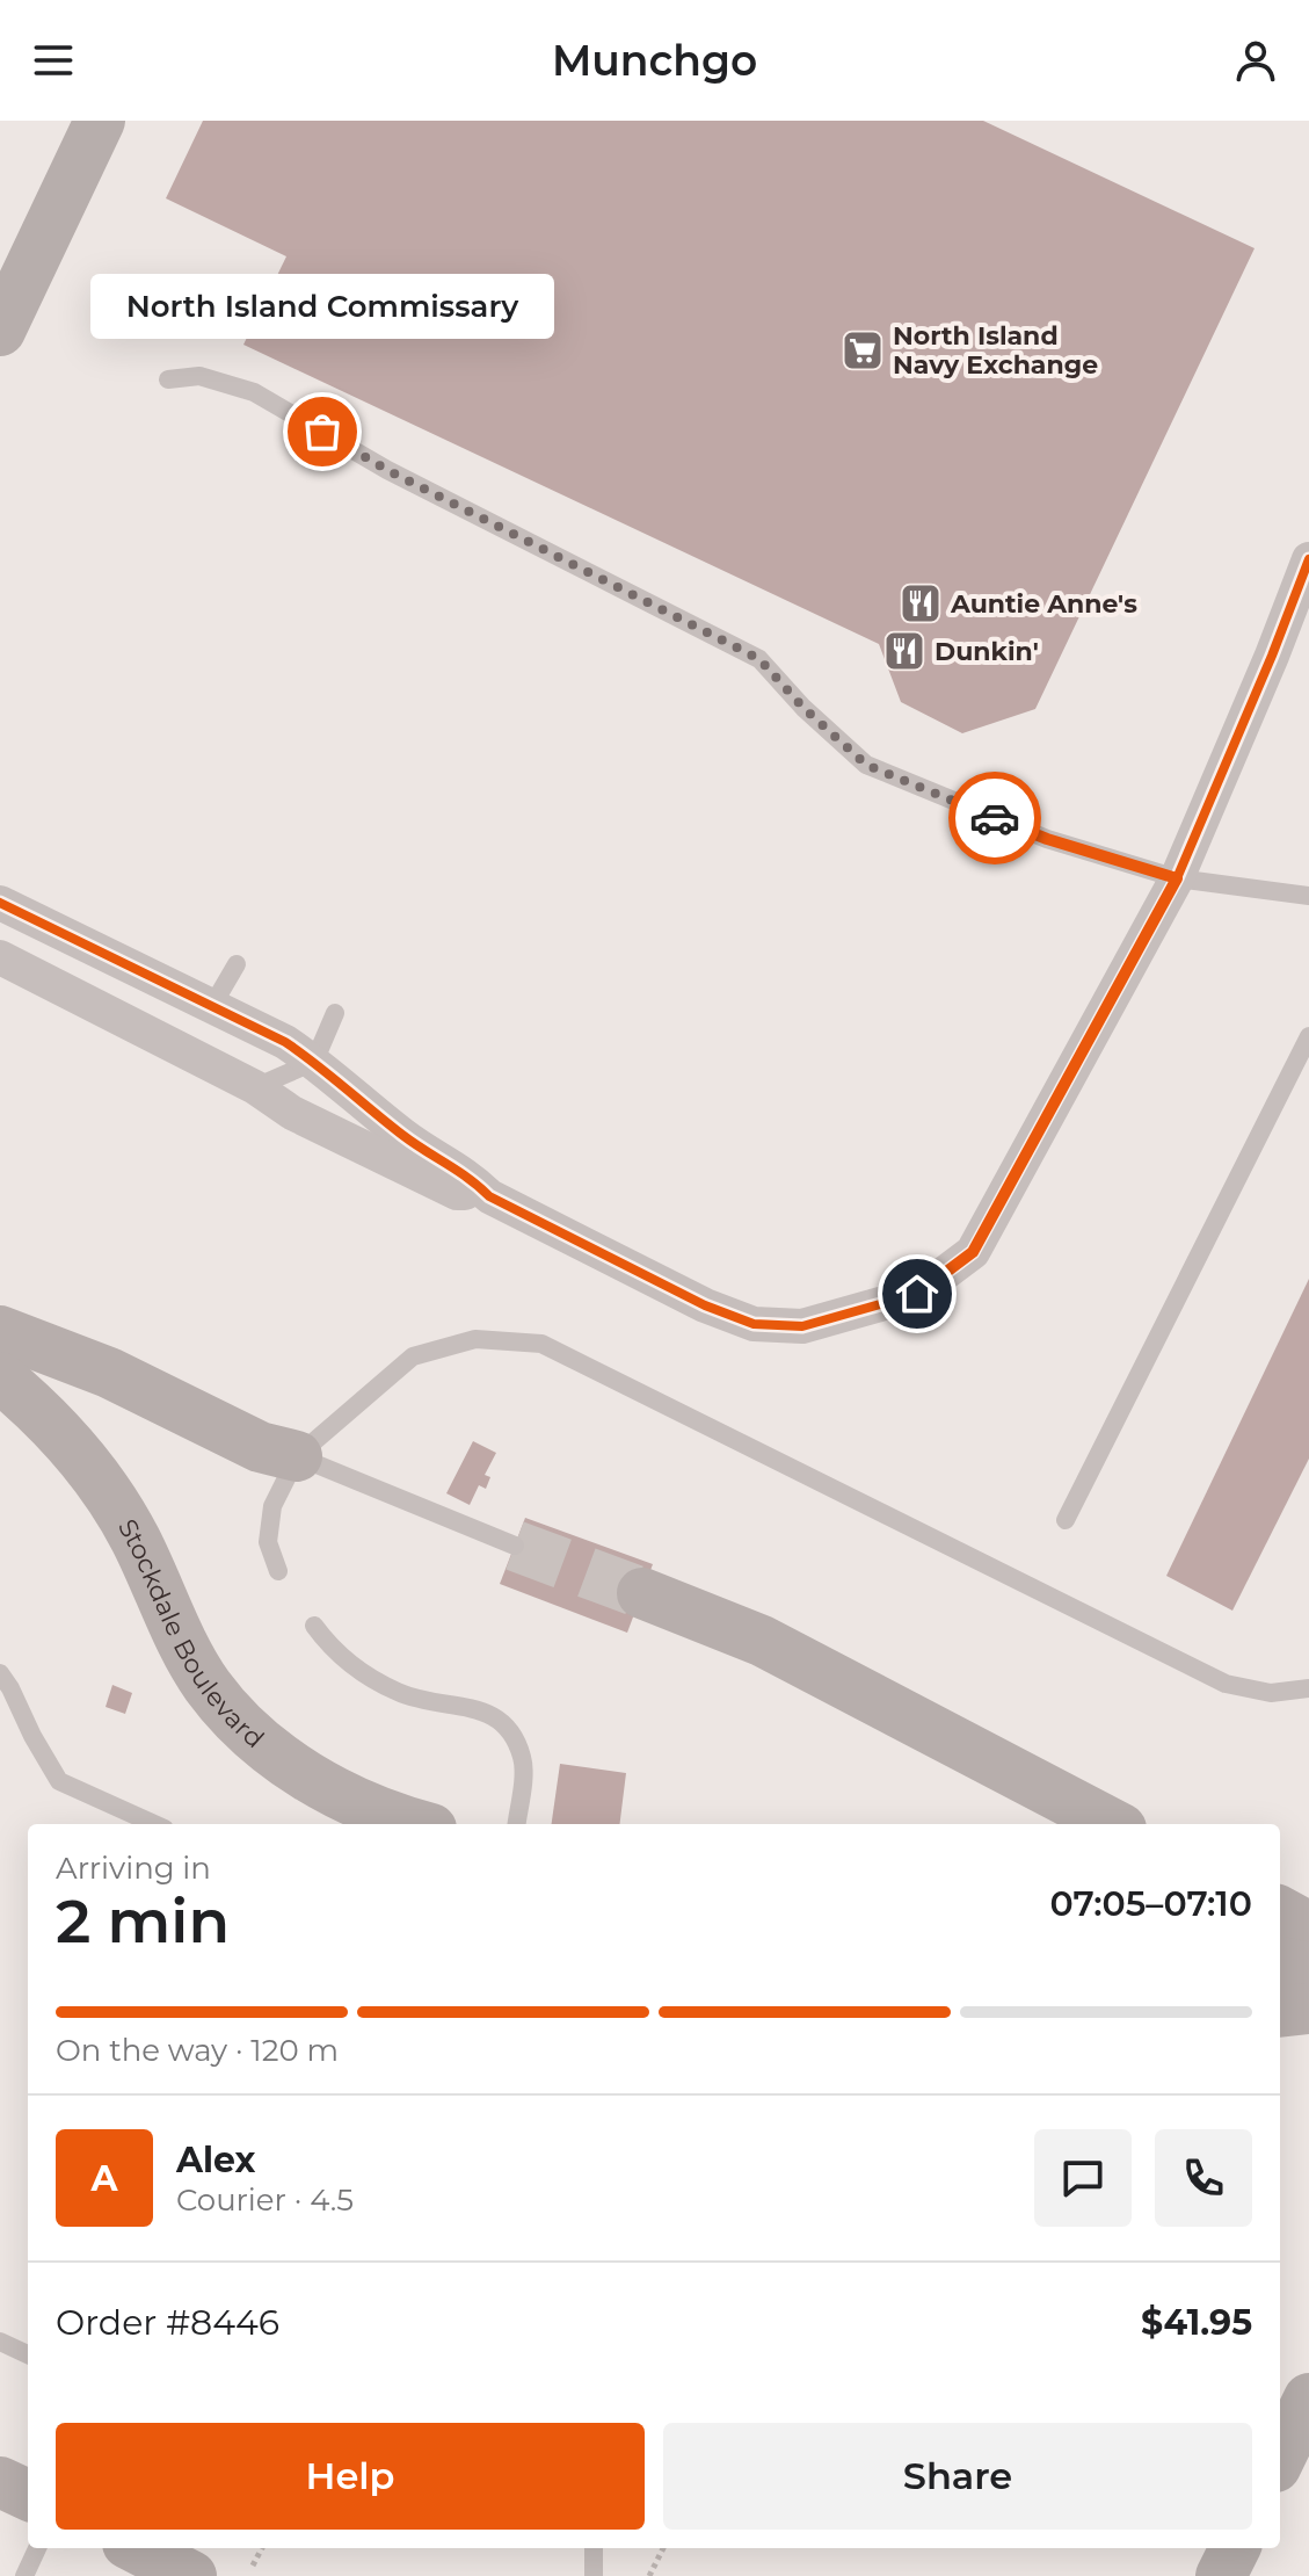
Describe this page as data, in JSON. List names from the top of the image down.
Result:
{
  "streets": {
    "main road": ["Stockdale Boulevard"]
  },
  "places": {
    "supermarket": ["North Island Navy Exchange"],
    "other": ["North Island Commissary"],
    "restaurant": ["Auntie Anne's", "Dunkin'"]
  },
  "page": {
    "header": "Munchgo",
    "bubble": "North Island Commissary",
    "heading": ["2 min", "Arriving in", "07:05–07:10"],
    "panel": [
      "Alex",
      "Courier · 4.5",
      "Order #8446",
      "$41.95"
    ],
    "bar": "On the way · 120 m",
    "round": "A",
    "buttons": ["Help", "Share"]
  }
}
